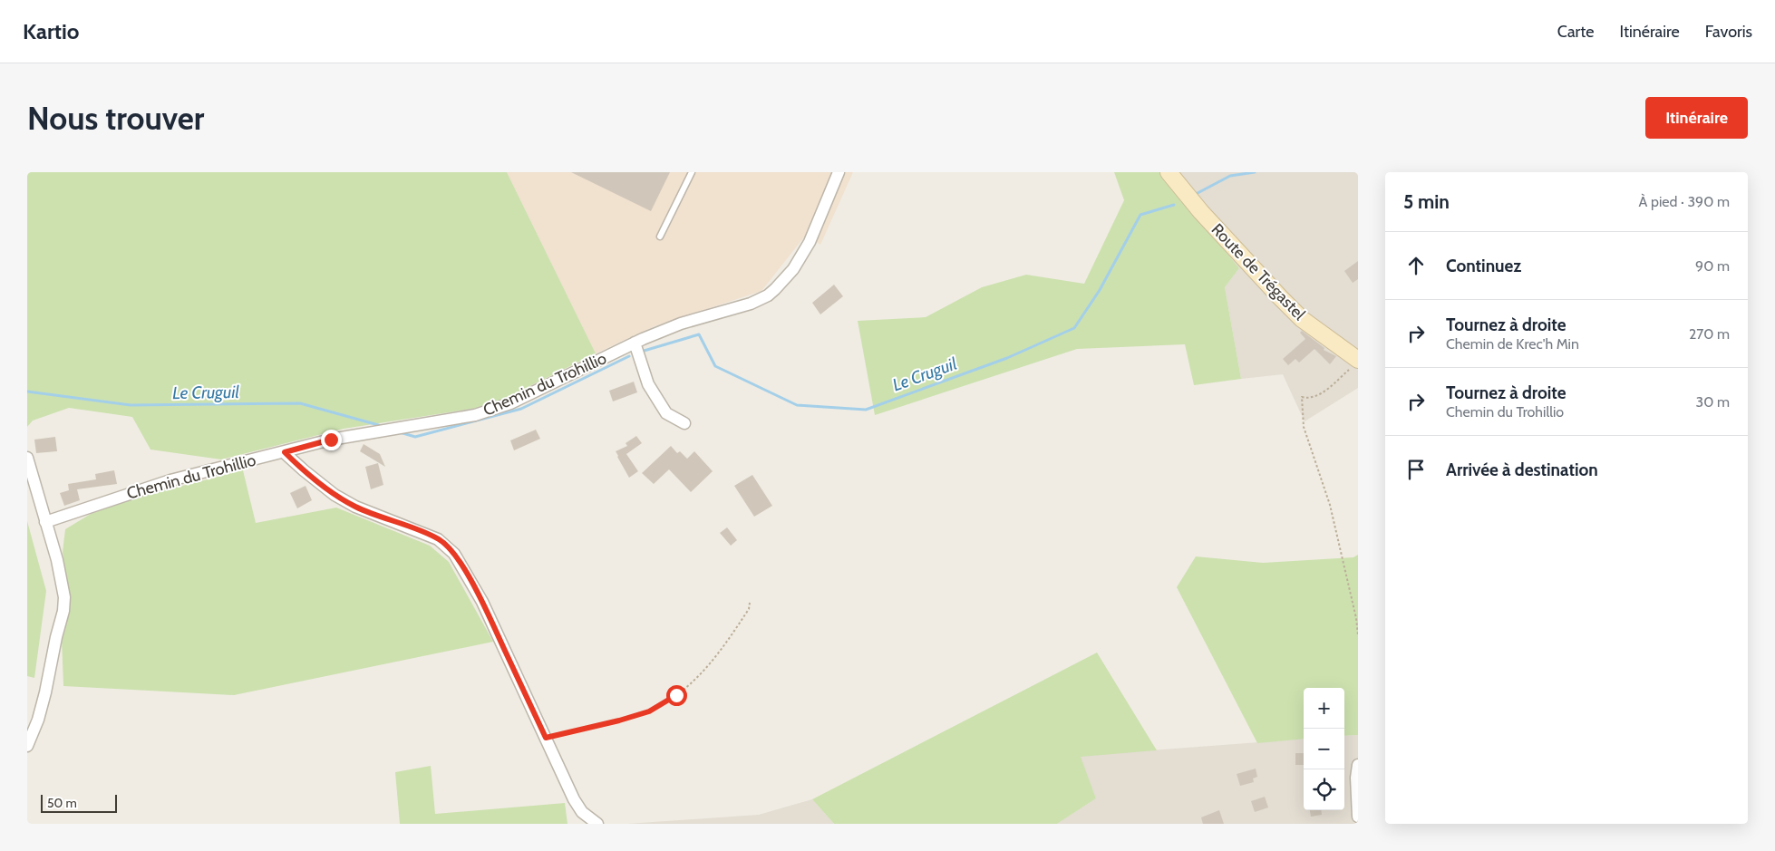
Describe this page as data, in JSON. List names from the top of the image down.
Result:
{
  "streets": {
    "main road": ["Route de Trégastel"],
    "street": ["Chemin du Trohillio"]
  },
  "water": ["Le Cruguil"],
  "scale_bar": "50 m",
  "page": {
    "header": "Kartio",
    "nav": ["Carte", "Itinéraire", "Favoris"],
    "buttons": "Itinéraire",
    "title": "Nous trouver",
    "heading": ["5 min", "À pied · 390 m"],
    "list": [
      ["Continuez", "90 m"],
      ["Tournez à droite", "Chemin de Krec'h Min", "270 m"],
      ["Tournez à droite", "Chemin du Trohillio", "30 m"],
      "Arrivée à destination"
    ],
    "map_buttons": ["+", "−"],
    "scale": "50 m"
  }
}
